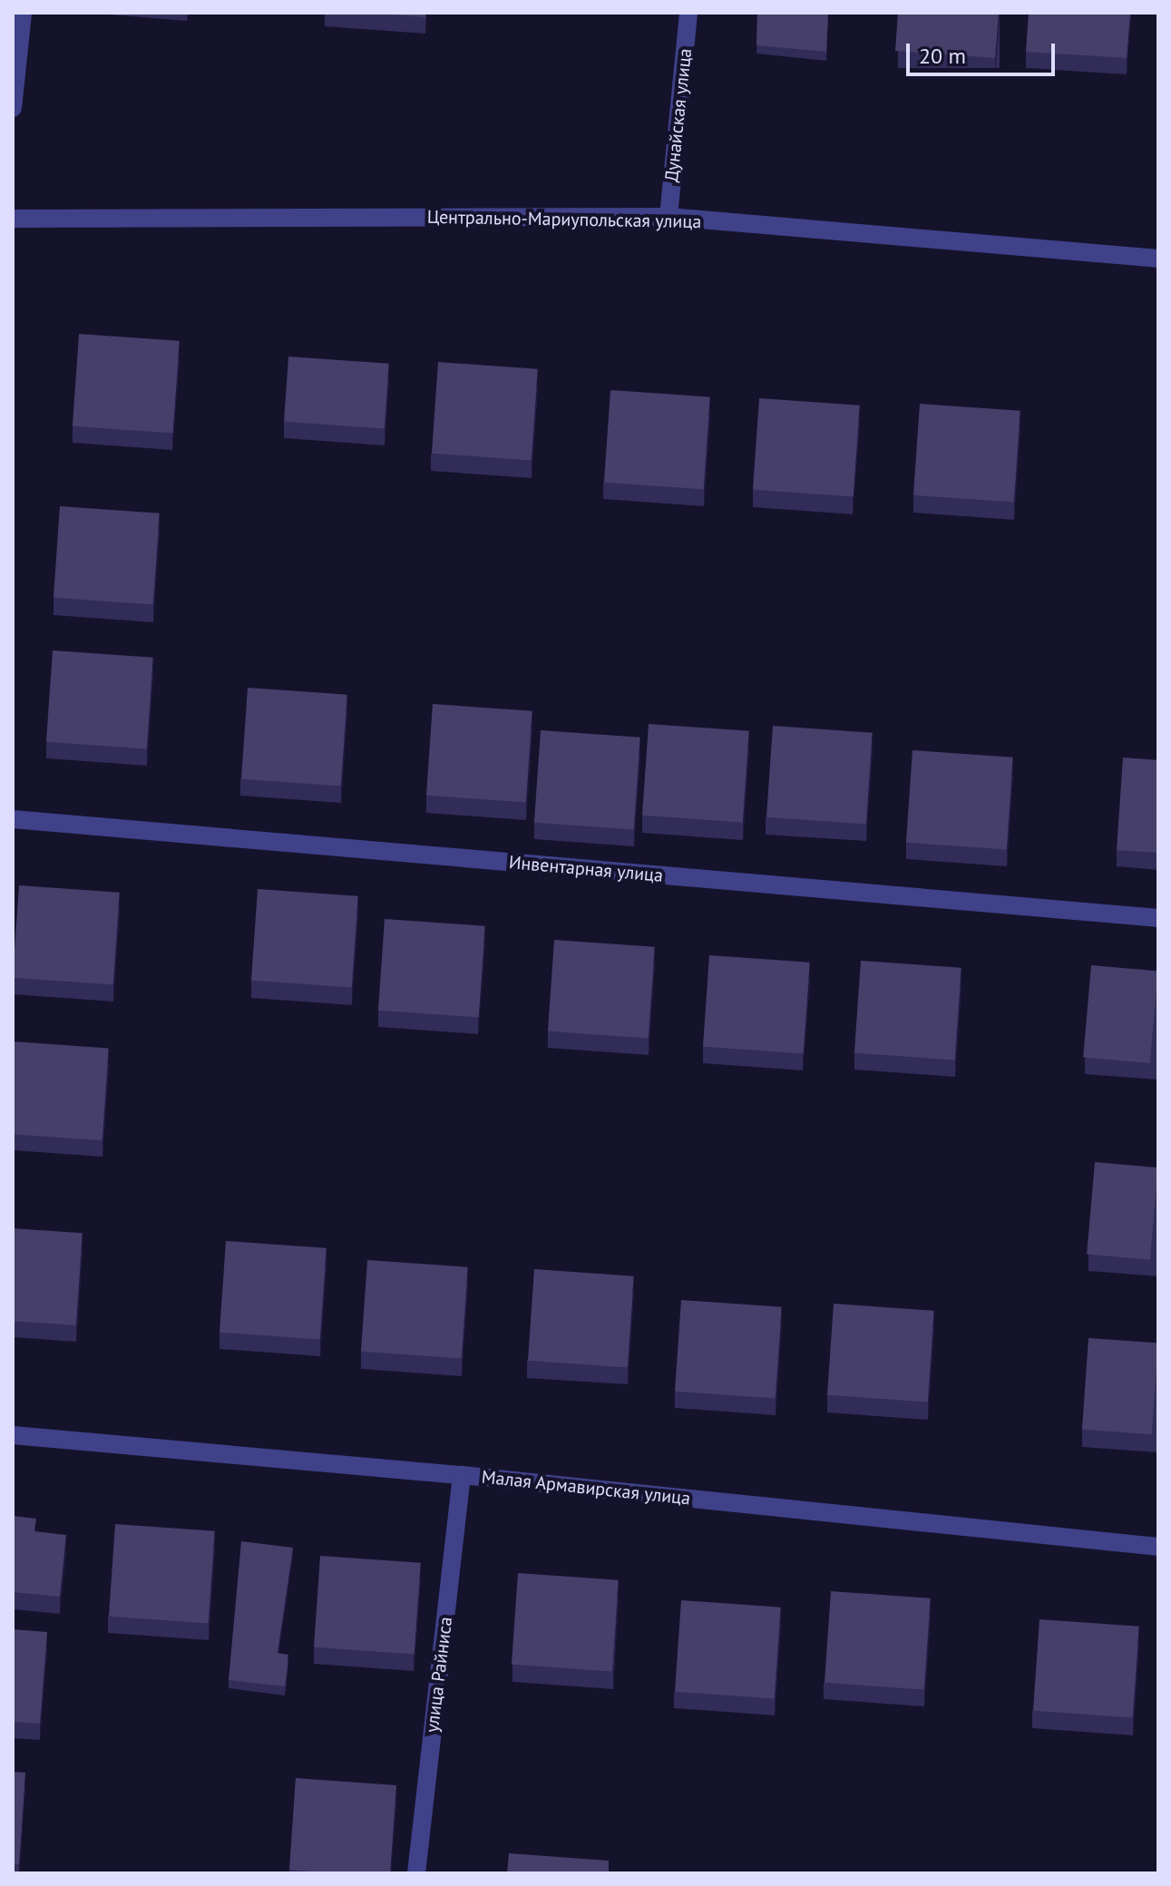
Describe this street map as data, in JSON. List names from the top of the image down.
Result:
{
  "streets": {
    "street": [
      "Дунайская улица",
      "Центрально-Мариупольская улица",
      "Инвентарная улица",
      "Малая Армавирская улица",
      "улица Райниса"
    ]
  },
  "crossings": [
    ["Дунайская улица", "Центрально-Мариупольская улица"],
    ["Малая Армавирская улица", "улица Райниса"]
  ],
  "scale_bar": "20 m"
}
